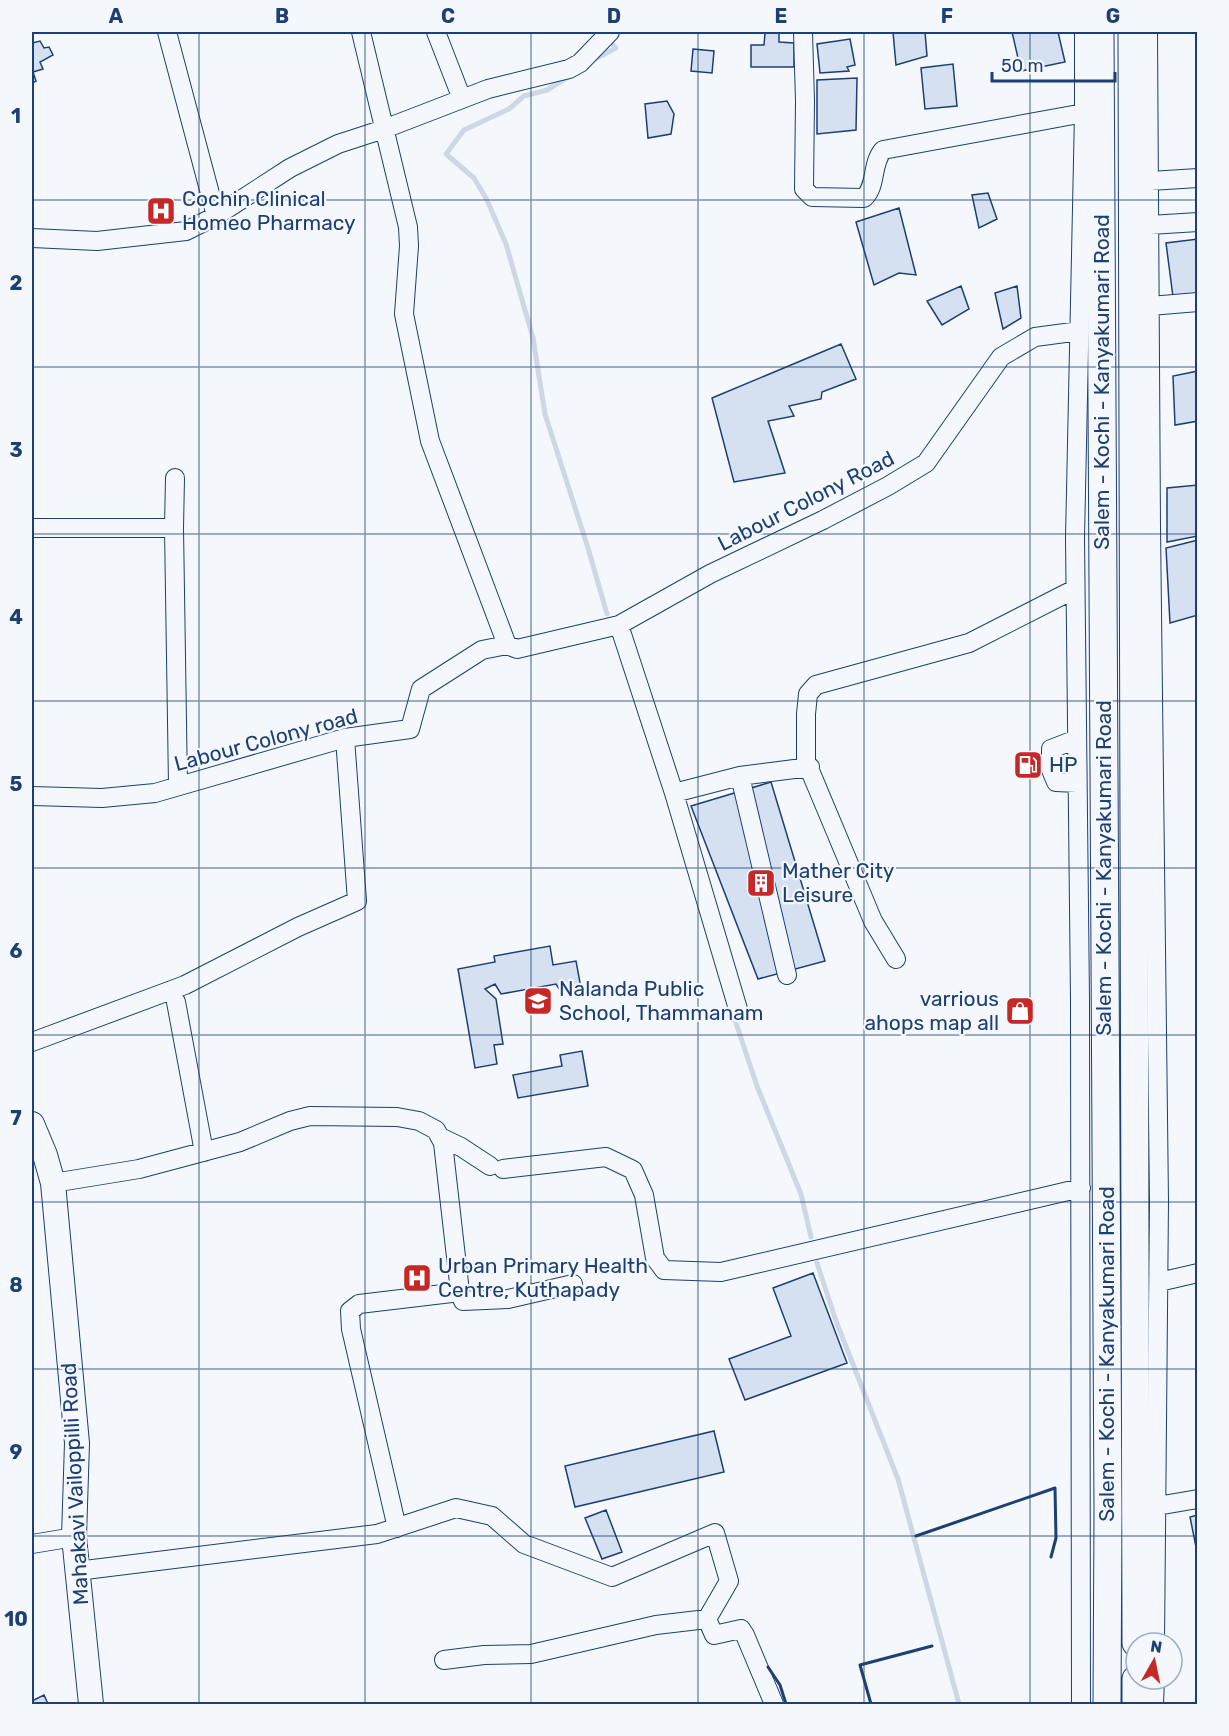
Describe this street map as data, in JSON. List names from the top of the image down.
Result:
{
  "streets": {
    "highway": ["Salem - Kochi - Kanyakumari Road"],
    "main road": ["Mahakavi Vailoppilli Road"],
    "street": ["Labour Colony Road", "Labour Colony road"]
  },
  "crossings": [
    ["Labour Colony Road", "Labour Colony road"]
  ],
  "places": {
    "hospital": ["Cochin Clinical Homeo Pharmacy", "Urban Primary Health Centre, Kuthapady"],
    "fuel station": ["HP"],
    "building": ["Mather City Leisure"],
    "school or university": ["Nalanda Public School, Thammanam"],
    "shop": ["varrious ahops map all"]
  },
  "scale_bar": "50 m",
  "north": "top",
  "grid": {
    "columns": [
      "A",
      "B",
      "C",
      "D",
      "E",
      "F",
      "G"
    ],
    "rows": [
      "1",
      "2",
      "3",
      "4",
      "5",
      "6",
      "7",
      "8",
      "9",
      "10"
    ]
  }
}
